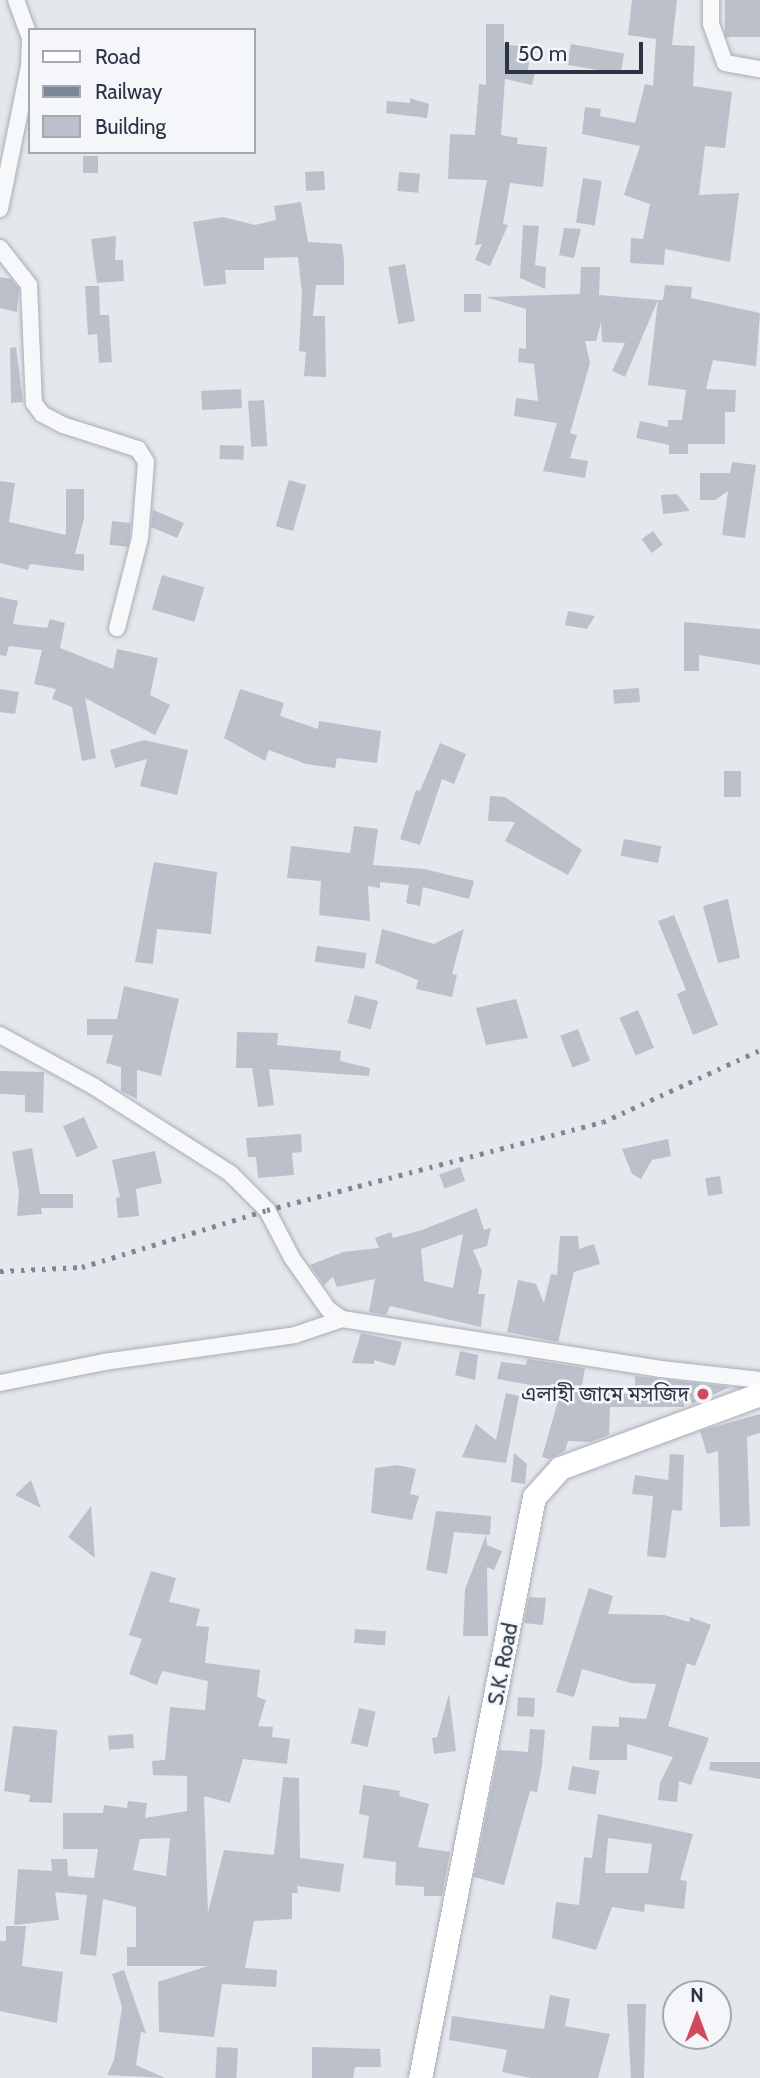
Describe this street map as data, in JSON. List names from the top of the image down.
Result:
{
  "streets": {
    "main road": ["S.K. Road"]
  },
  "places": ["এলাহী জামে মসজিদ"],
  "legend": ["Road", "Railway", "Building"],
  "scale_bar": "50 m",
  "north": "top"
}
